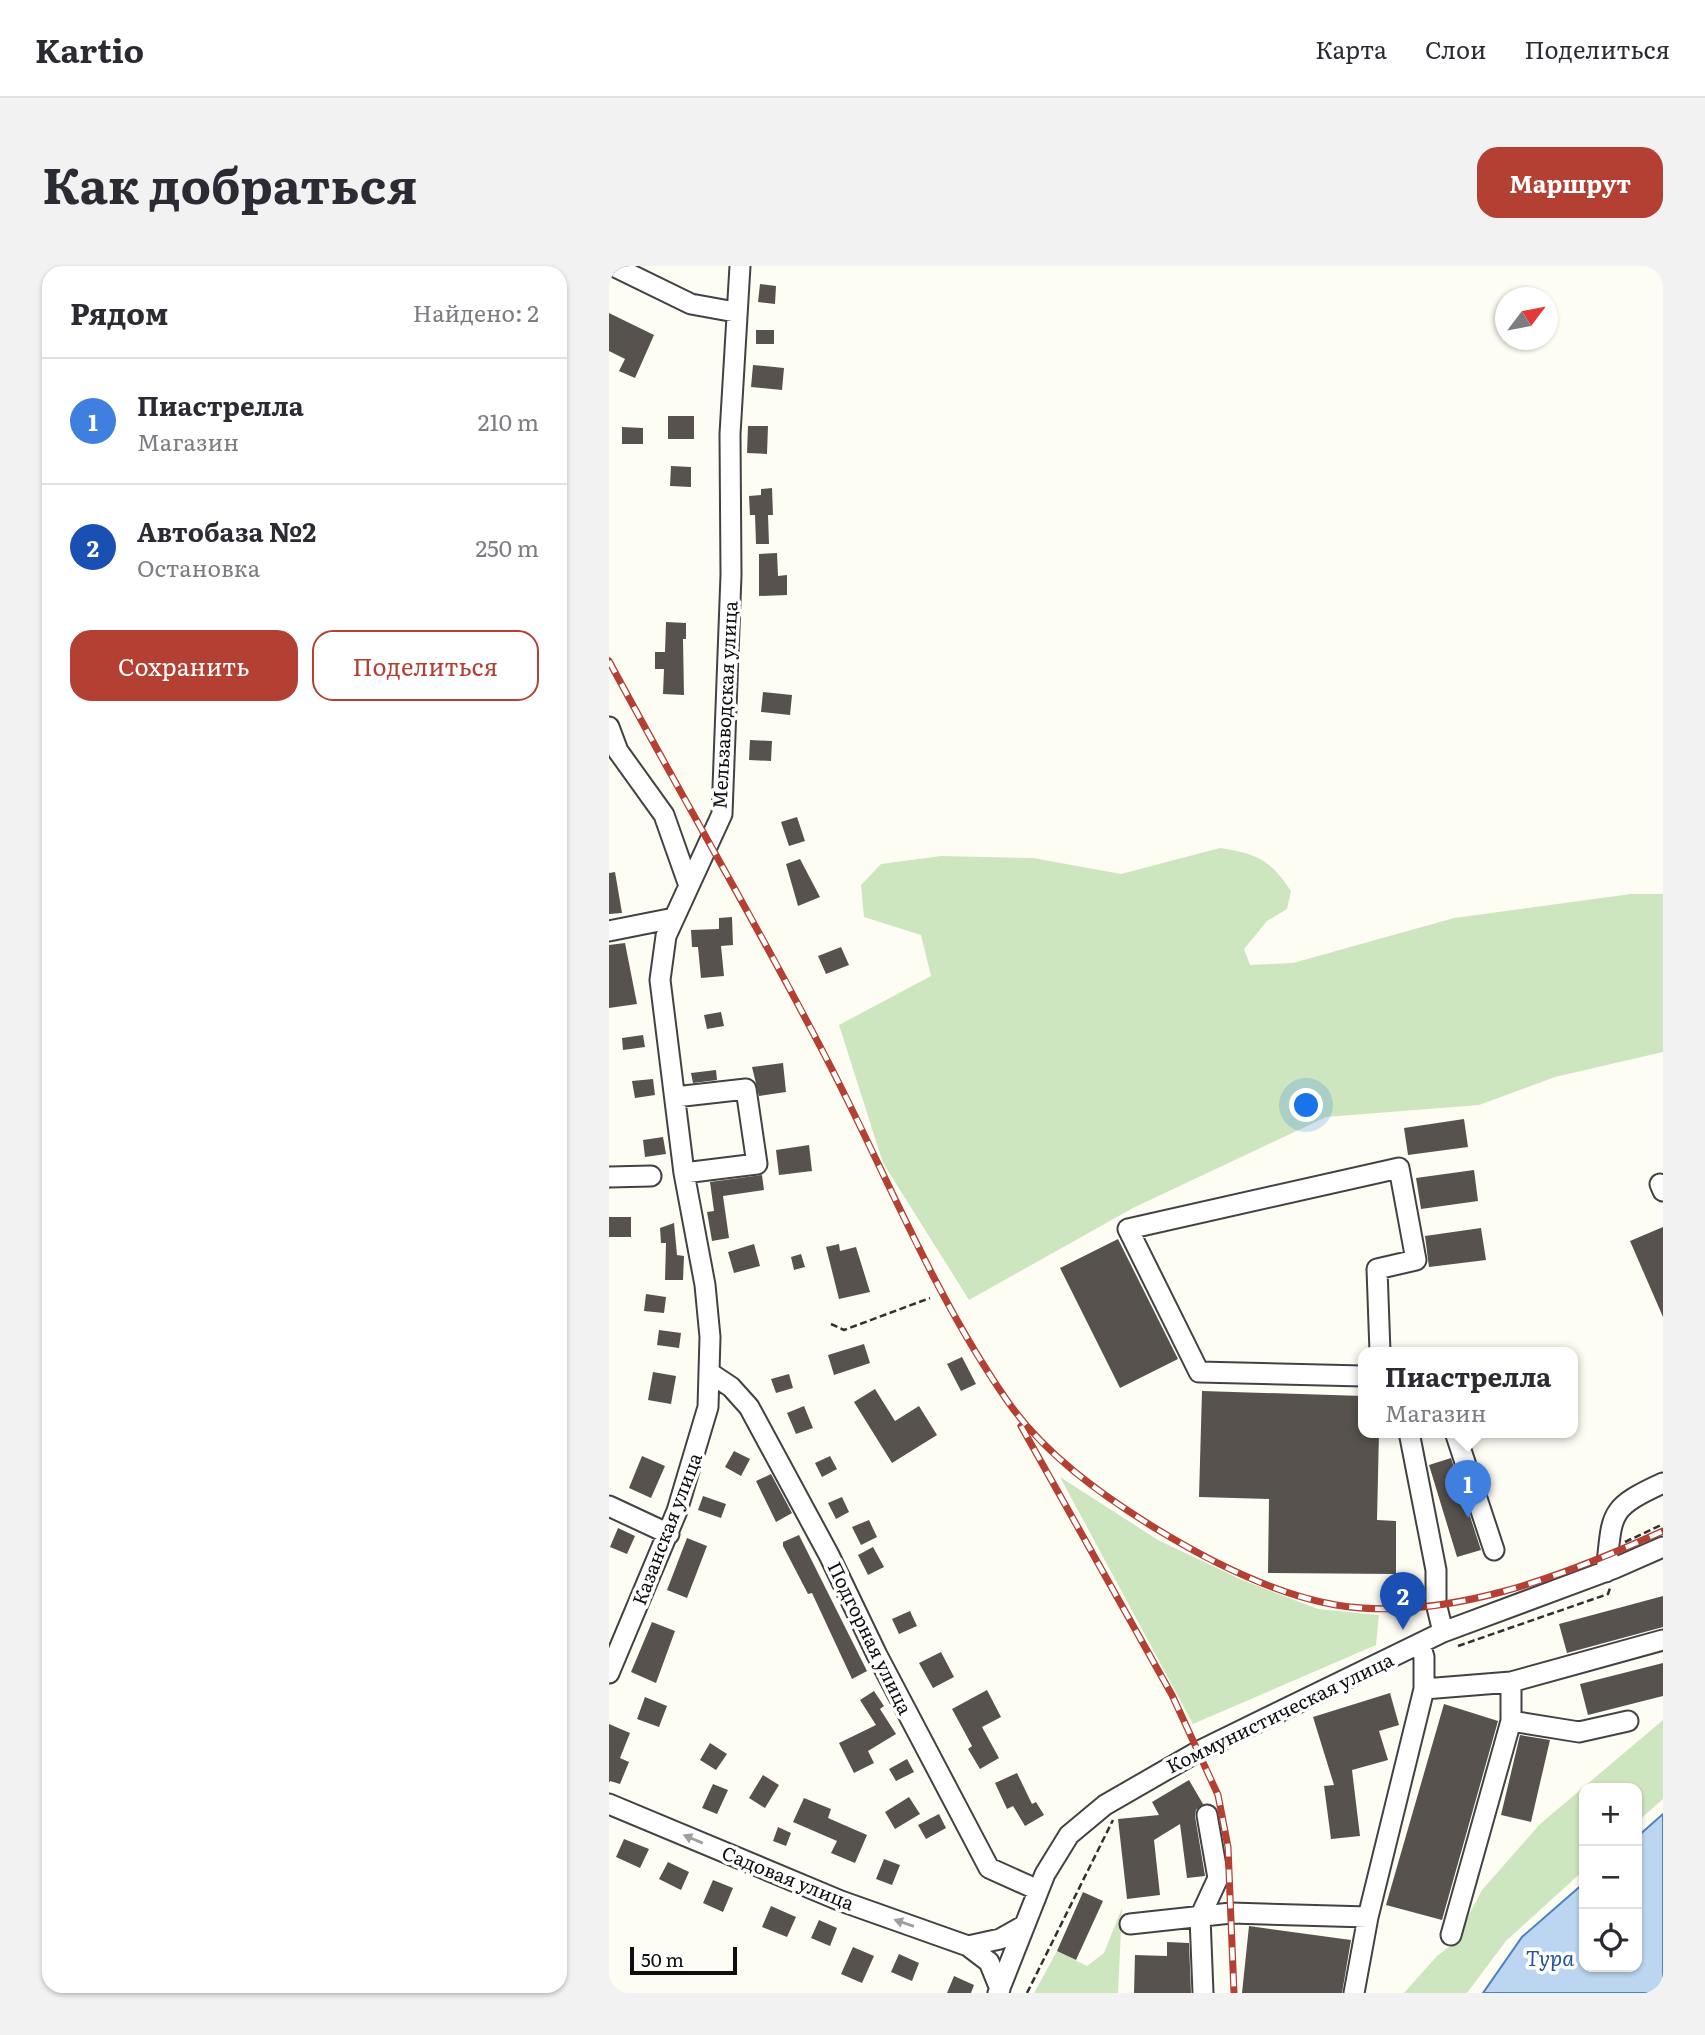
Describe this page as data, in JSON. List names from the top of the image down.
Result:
{
  "streets": {
    "street": [
      "Мельзаводская улица",
      "Казанская улица",
      "Подгорная улица",
      "Коммунистическая улица",
      "Садовая улица"
    ]
  },
  "crossings": [
    ["Мельзаводская улица", "Казанская улица"],
    ["Казанская улица", "Подгорная улица"],
    ["Подгорная улица", "Коммунистическая улица"],
    ["Коммунистическая улица", "Садовая улица"]
  ],
  "one_way": ["Садовая улица"],
  "water": ["Тура"],
  "scale_bar": "50 m",
  "north": "top right",
  "page": {
    "header": "Kartio",
    "nav": ["Карта", "Слои", "Поделиться"],
    "title": "Как добраться",
    "buttons": [
      "Маршрут",
      ["Сохранить", "Поделиться"]
    ],
    "heading": ["Рядом", "Найдено: 2"],
    "list": [
      {
        "mark": "1",
        "name": "Пиастрелла",
        "note": "Магазин",
        "value": "210 m"
      },
      {
        "mark": "2",
        "name": "Автобаза №2",
        "note": "Остановка",
        "value": "250 m"
      }
    ],
    "popup": ["Пиастрелла", "Магазин"],
    "pins": ["1", "2"],
    "map_buttons": ["+", "−"],
    "scale": "50 m"
  }
}
